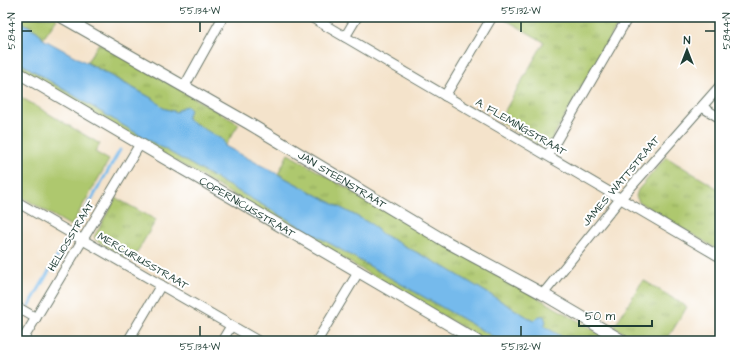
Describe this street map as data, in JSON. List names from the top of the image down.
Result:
{
  "streets": {
    "street": [
      "A. FLEMINGSTRAAT",
      "JAN STEENSTRAAT",
      "JAMES WATTSTRAAT",
      "COPERNICUSSTRAAT",
      "HELIOSSTRAAT",
      "MERCURIUSSTRAAT"
    ]
  },
  "crossings": [
    ["A. FLEMINGSTRAAT", "JAMES WATTSTRAAT"],
    ["JAN STEENSTRAAT", "JAMES WATTSTRAAT"],
    ["COPERNICUSSTRAAT", "HELIOSSTRAAT"],
    ["HELIOSSTRAAT", "MERCURIUSSTRAAT"]
  ],
  "scale_bar": "50 m",
  "north": "top",
  "coordinates": ["55.134°W", "55.132°W", "5.844°N"]
}
